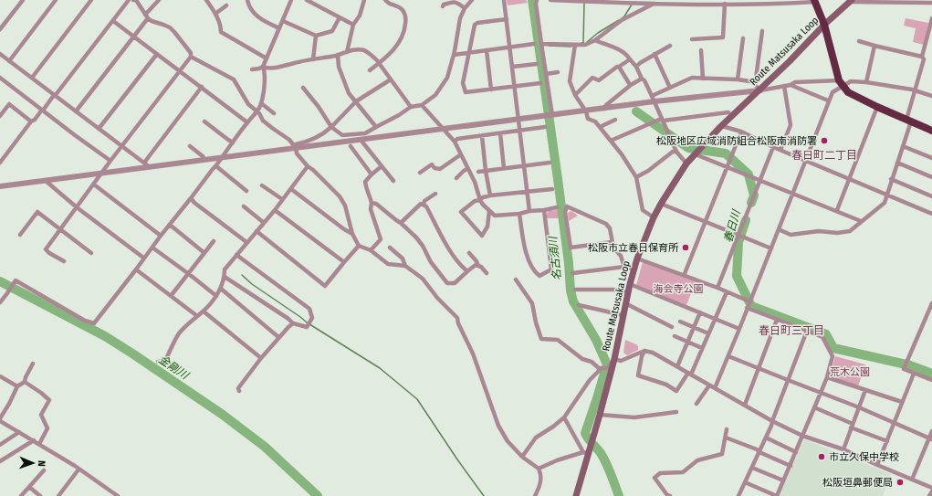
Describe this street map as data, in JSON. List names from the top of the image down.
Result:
{
  "streets": {
    "main road": ["Route Matsusaka Loop"]
  },
  "districts": ["春日町二丁目", "春日町三丁目"],
  "water": ["春日川", "名古須川", "金剛川"],
  "parks": ["海会寺公園", "荒木公園"],
  "places": [
    "松阪地区広域消防組合松阪南消防署",
    "松阪市立春日保育所",
    "市立久保中学校",
    "松阪垣鼻郵便局"
  ],
  "north": "right"
}
